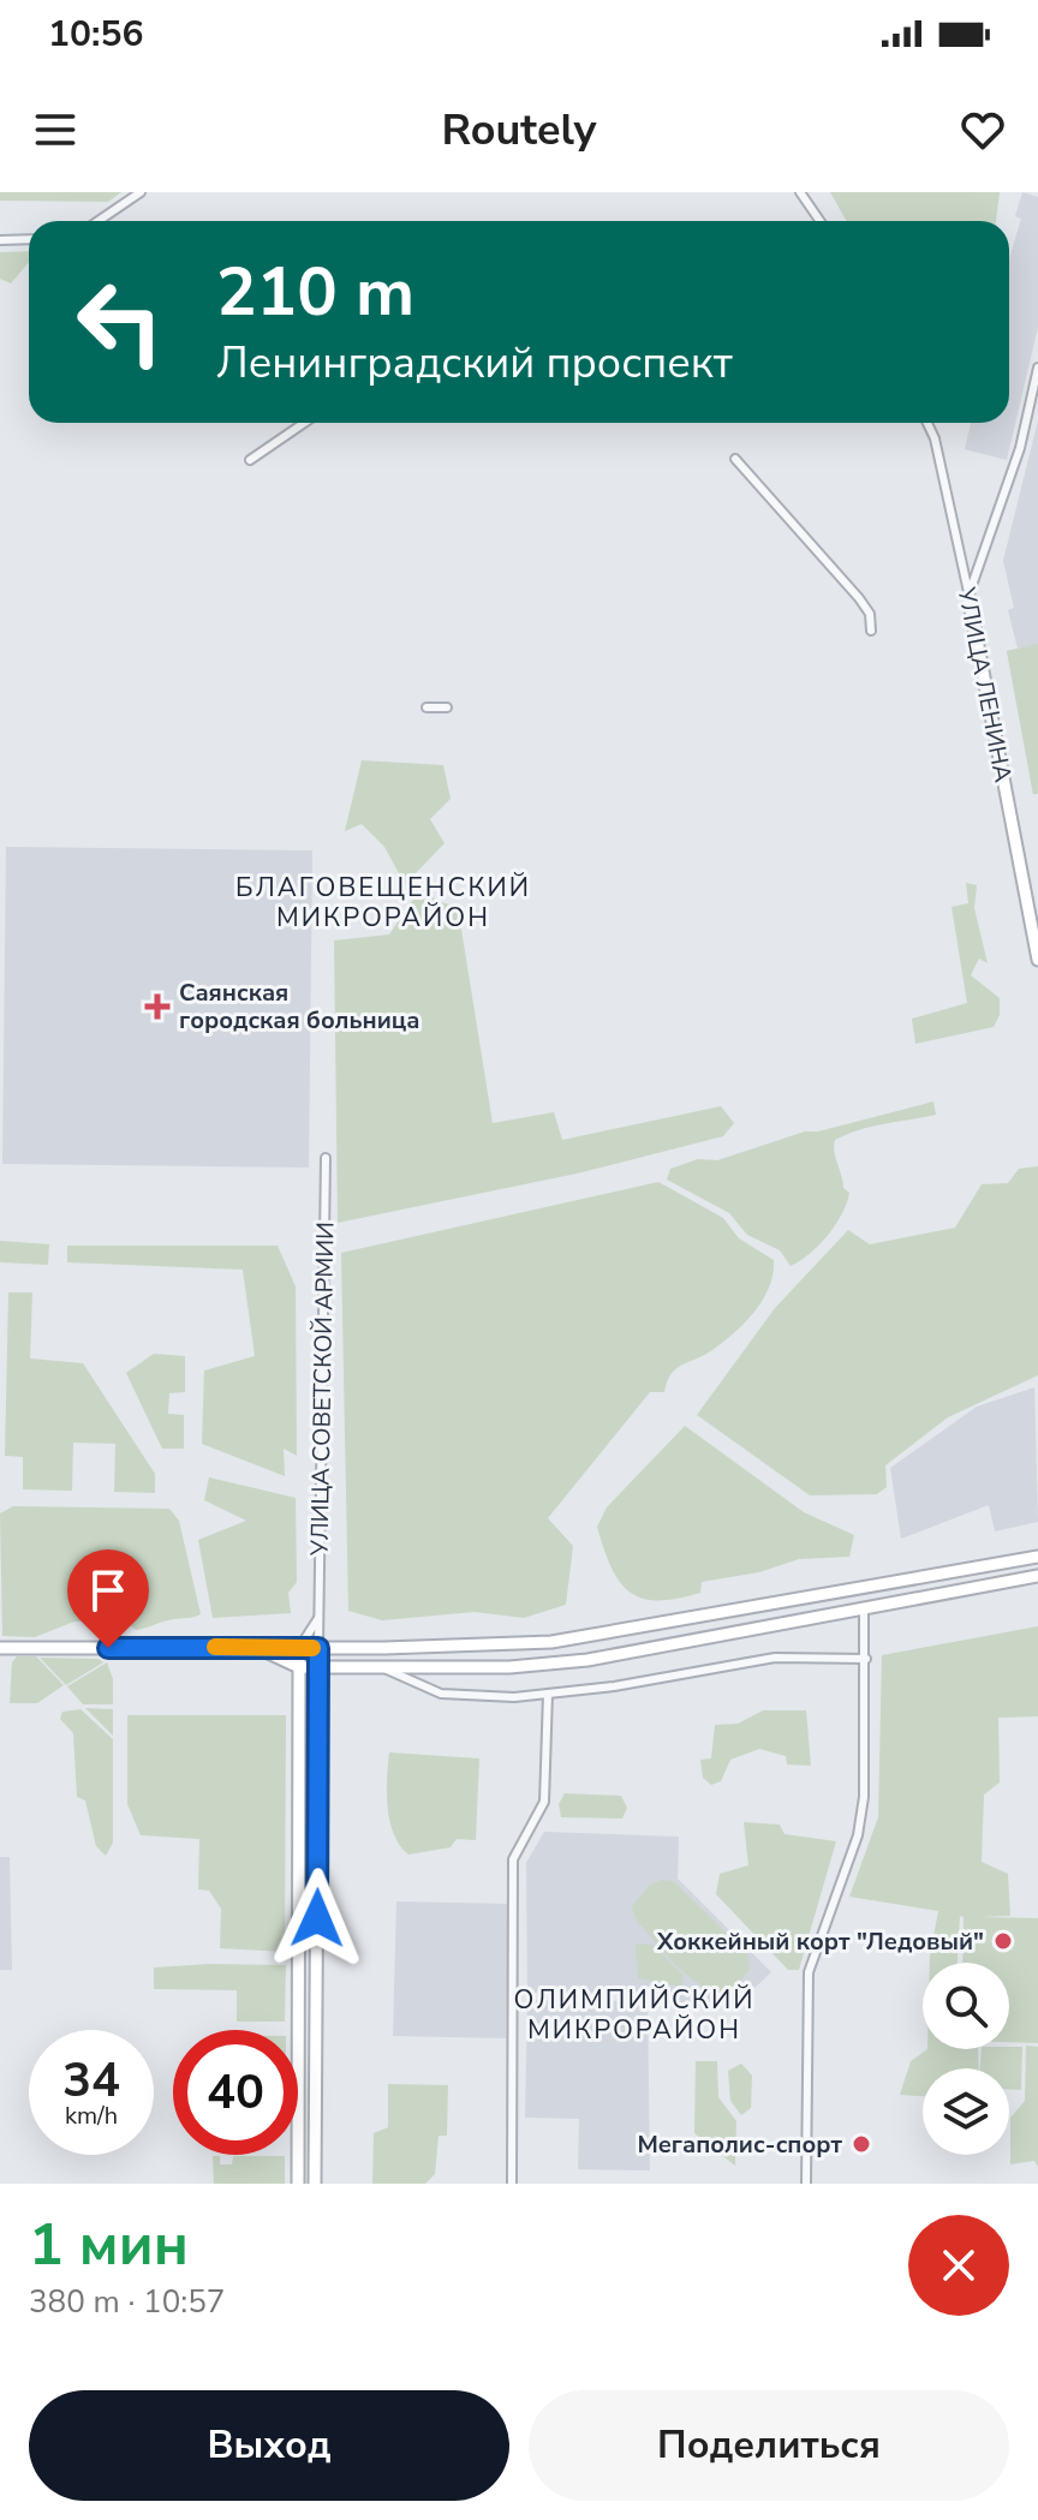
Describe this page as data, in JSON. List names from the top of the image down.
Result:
{
  "streets": {
    "main road": ["УЛИЦА ЛЕНИНА", "УЛИЦА СОВЕТСКОЙ АРМИИ"]
  },
  "districts": ["БЛАГОВЕЩЕНСКИЙ МИКРОРАЙОН", "ОЛИМПИЙСКИЙ МИКРОРАЙОН"],
  "places": {
    "health": ["Саянская городская больница"],
    "other": ["Хоккейный корт \"Ледовый\"", "Мегаполис-спорт"]
  },
  "page": {
    "status": "10:56",
    "header": "Routely",
    "turn": ["210 m", "Ленинградский проспект"],
    "speed": "34 km/h",
    "limit": "40",
    "heading": ["1 мин", "380 m · 10:57"],
    "buttons": ["Выход", "Поделиться"]
  }
}
